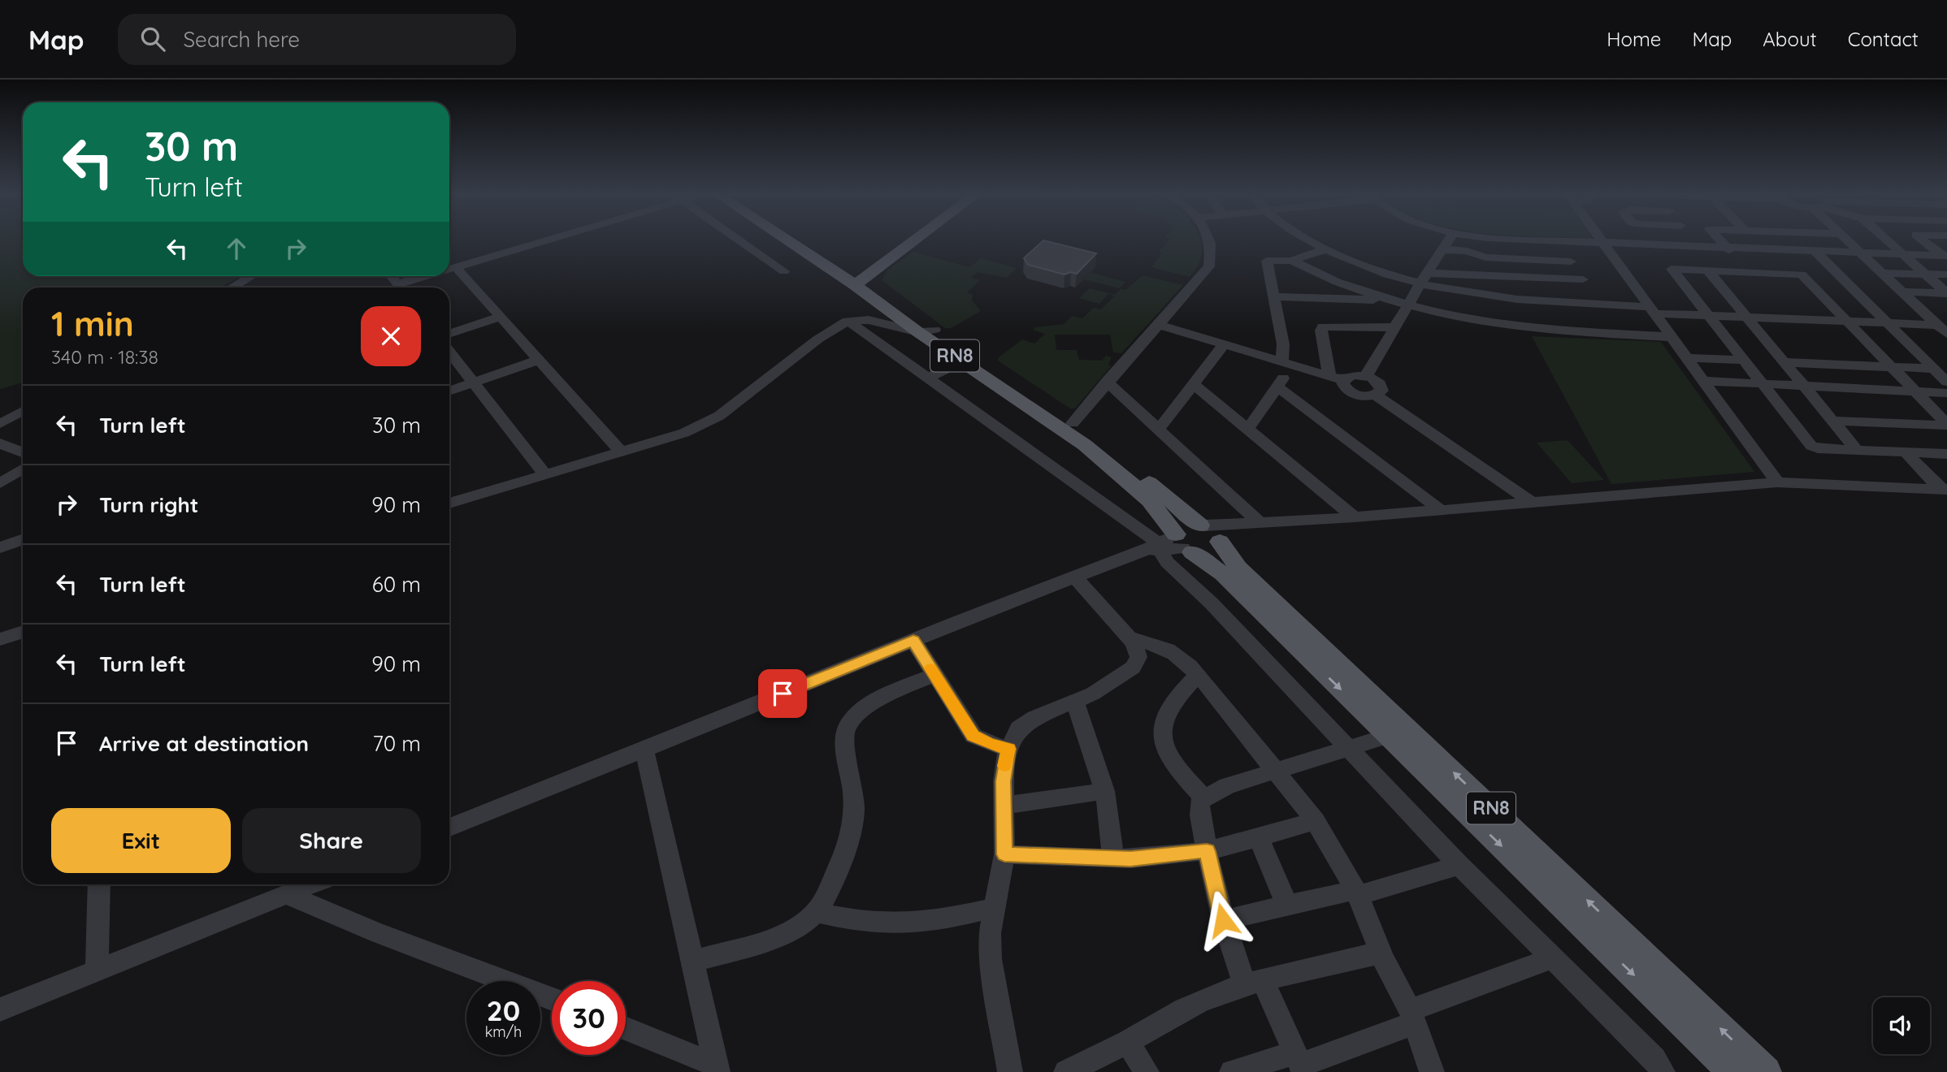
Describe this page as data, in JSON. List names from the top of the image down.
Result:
{
  "streets": {
    "main road": ["RN8"]
  },
  "page": {
    "header": "Map",
    "search": "Search here",
    "nav": [
      "Home",
      "Map",
      "About",
      "Contact"
    ],
    "turn": ["30 m", "Turn left"],
    "heading": ["1 min", "340 m · 18:38"],
    "list": [
      {
        "name": "Turn left",
        "value": "30 m"
      },
      {
        "name": "Turn right",
        "value": "90 m"
      },
      {
        "name": "Turn left",
        "value": "60 m"
      },
      {
        "name": "Turn left",
        "value": "90 m"
      },
      {
        "name": "Arrive at destination",
        "value": "70 m"
      }
    ],
    "buttons": ["Exit", "Share"],
    "speed": "20 km/h",
    "limit": "30"
  }
}
